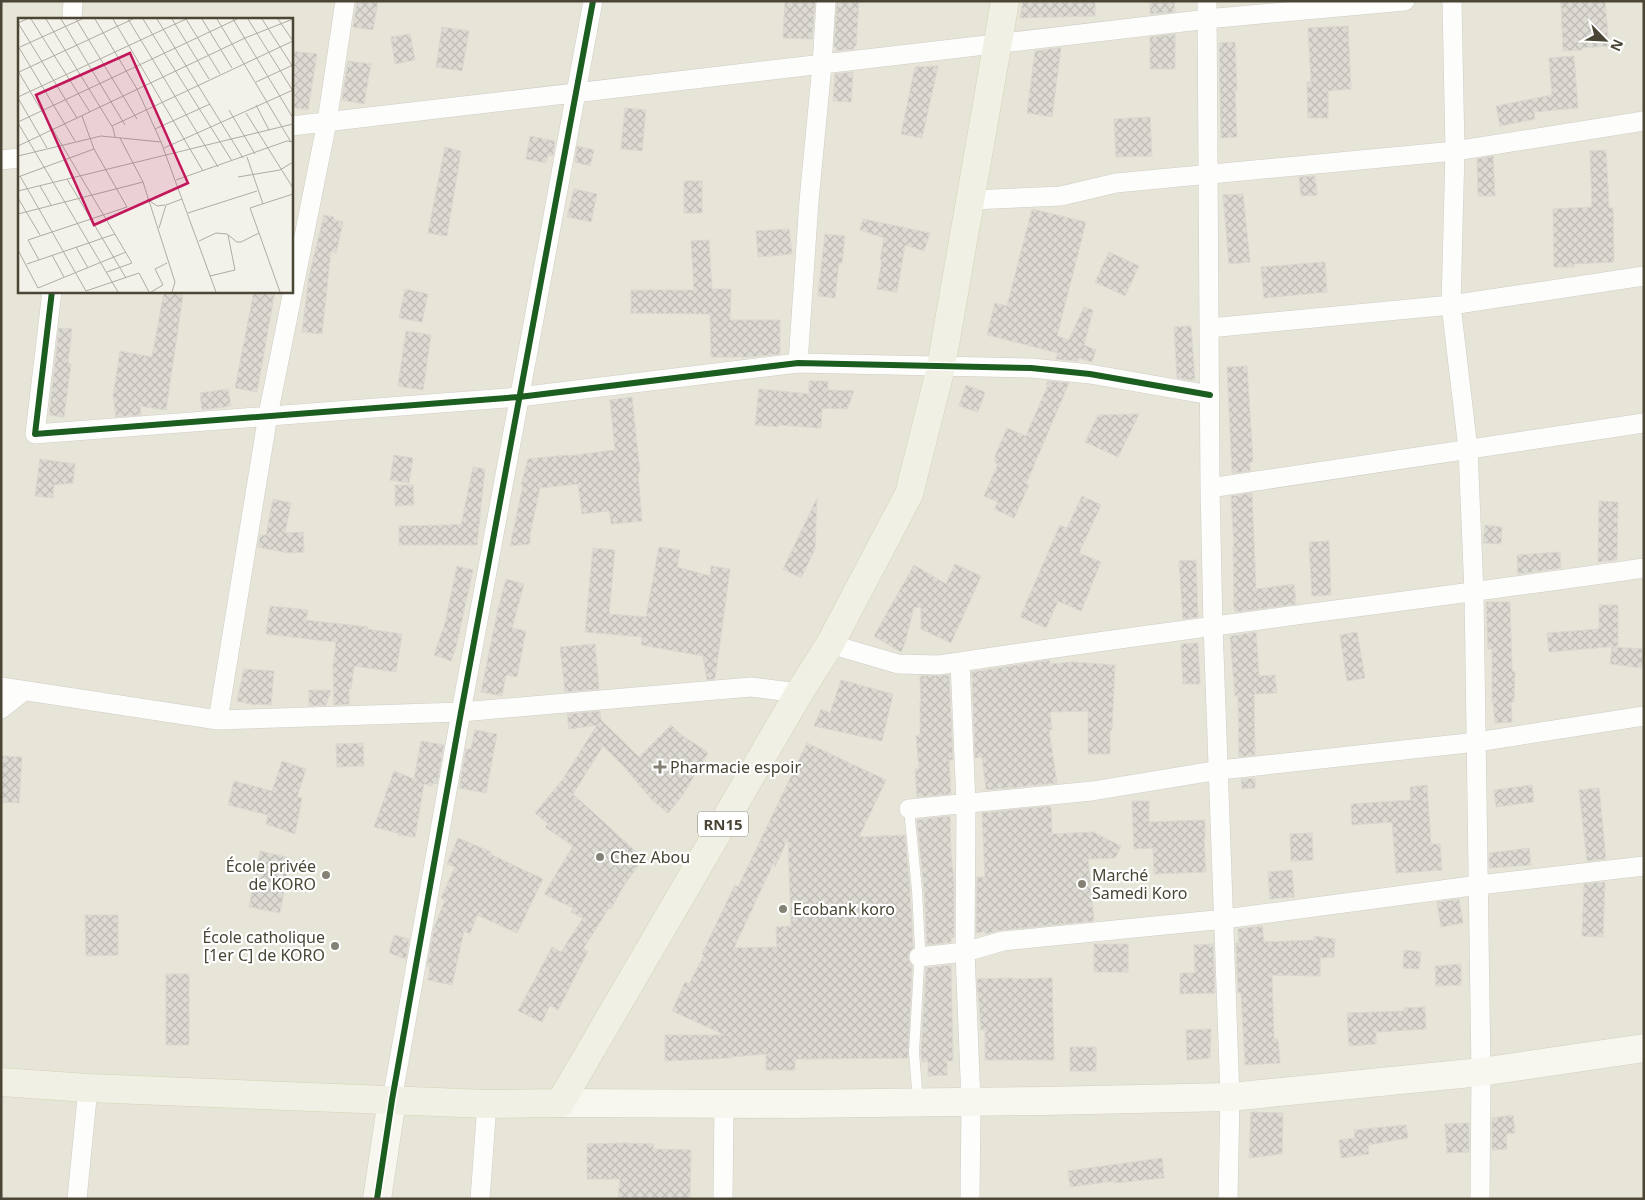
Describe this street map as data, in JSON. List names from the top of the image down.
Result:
{
  "streets": {
    "main road": ["RN15"]
  },
  "places": {
    "health": ["Pharmacie espoir"],
    "other": [
      "Chez Abou",
      "École privée de KORO",
      "Marché Samedi Koro",
      "Ecobank koro",
      "École catholique [1er C] de KORO"
    ]
  },
  "north": "bottom right"
}
